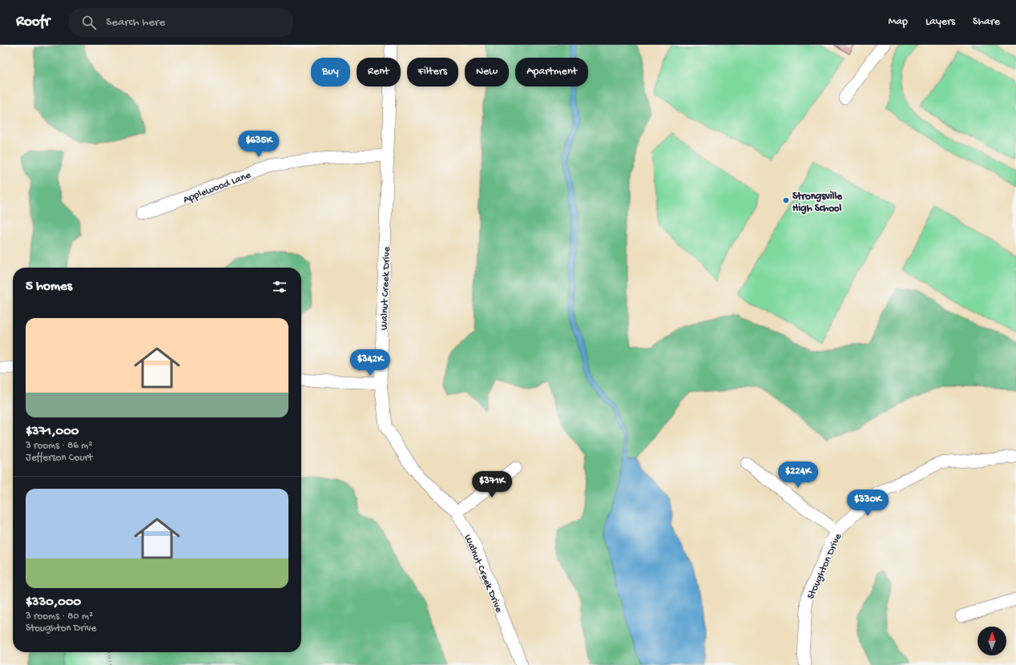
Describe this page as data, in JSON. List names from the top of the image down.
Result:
{
  "streets": {
    "street": ["Applewood Lane", "Walnut Creek Drive", "Stoughton Drive"]
  },
  "crossings": [
    ["Applewood Lane", "Walnut Creek Drive"]
  ],
  "places": ["Strongsville High School"],
  "north": "top",
  "page": {
    "header": "Roofr",
    "search": "Search here",
    "nav": ["Map", "Layers", "Share"],
    "chip": [
      "Buy",
      "Rent",
      "Filters",
      "New",
      "Apartment"
    ],
    "price": [
      "$635K",
      "$342K",
      "$224K",
      "$371K",
      "$330K"
    ],
    "heading": "5 homes",
    "list": [
      {
        "name": "$371,000",
        "note": "3 rooms · 86 m² · Jefferson Court"
      },
      {
        "name": "$330,000",
        "note": "3 rooms · 80 m² · Stoughton Drive"
      }
    ]
  }
}
